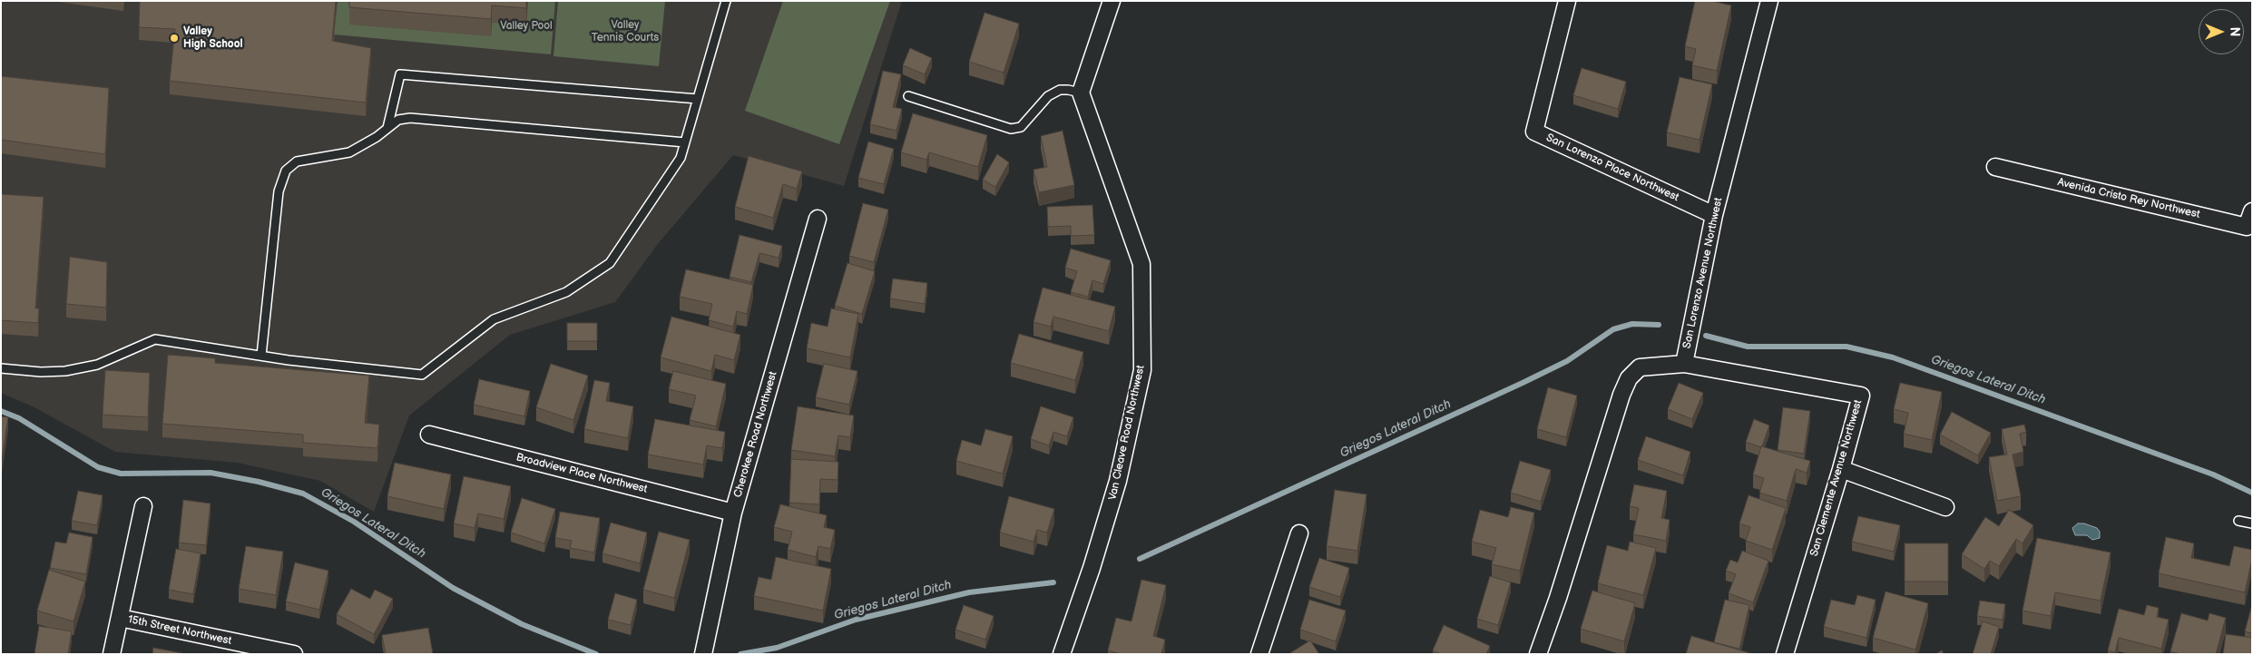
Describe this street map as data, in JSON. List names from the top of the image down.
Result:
{
  "streets": {
    "street": [
      "San Lorenzo Place Northwest",
      "Avenida Cristo Rey Northwest",
      "San Lorenzo Avenue Northwest",
      "Van Cleave Road Northwest",
      "Cherokee Road Northwest",
      "Broadview Place Northwest",
      "San Clemente Avenue Northwest",
      "15th Street Northwest"
    ]
  },
  "crossings": [
    ["San Lorenzo Place Northwest", "San Lorenzo Avenue Northwest"],
    ["San Lorenzo Avenue Northwest", "San Clemente Avenue Northwest"],
    ["Cherokee Road Northwest", "Broadview Place Northwest"]
  ],
  "water": ["Griegos Lateral Ditch"],
  "parks": ["Valley Tennis Courts", "Valley Pool"],
  "places": ["Valley High School"],
  "north": "right"
}
